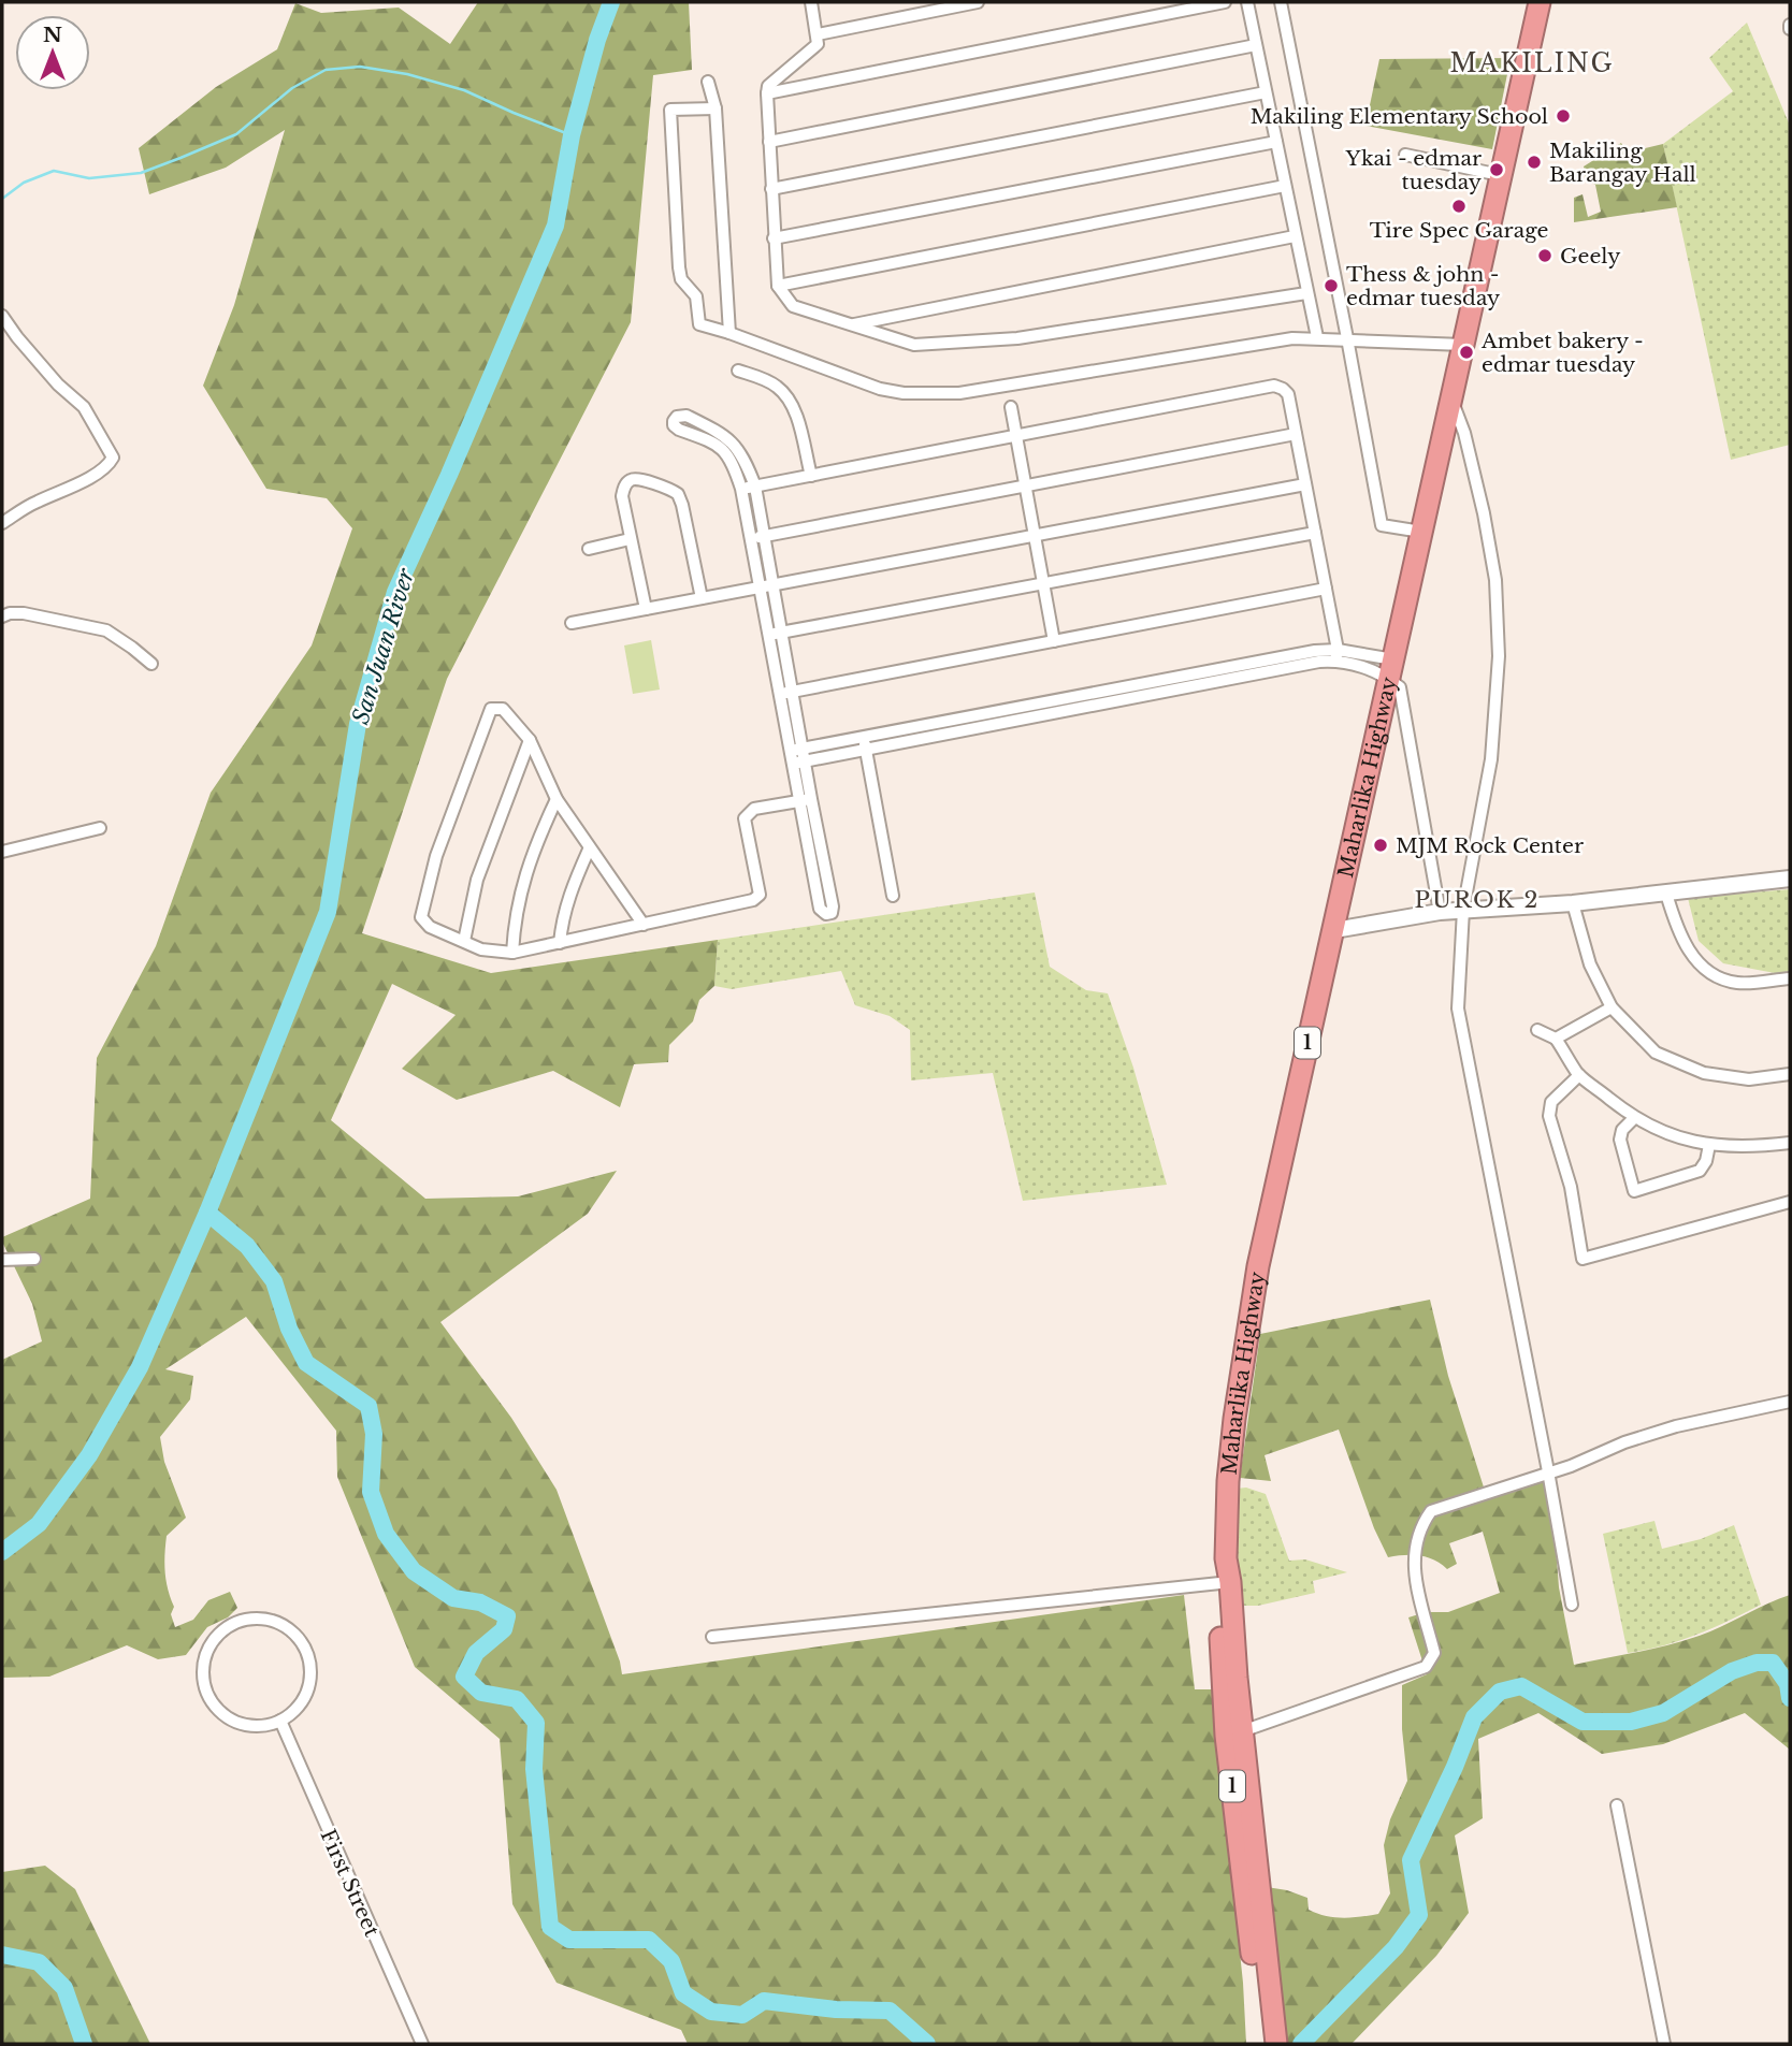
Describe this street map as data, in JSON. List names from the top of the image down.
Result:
{
  "streets": {
    "highway": ["Maharlika Highway", "1"],
    "street": ["First Street"]
  },
  "districts": ["MAKILING", "PUROK 2"],
  "water": ["San Juan River"],
  "places": [
    "Makiling Elementary School",
    "Makiling Barangay Hall",
    "Ykai - edmar tuesday",
    "Tire Spec Garage",
    "Geely",
    "Thess & john - edmar tuesday",
    "Ambet bakery - edmar tuesday",
    "MJM Rock Center"
  ],
  "north": "top"
}
